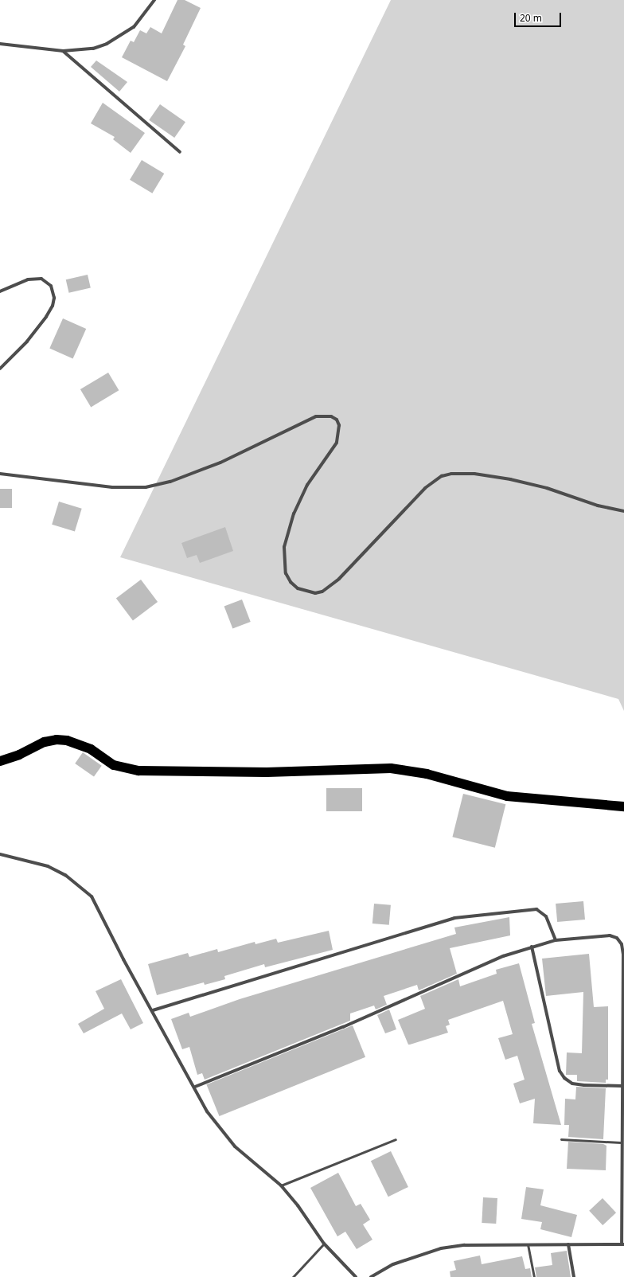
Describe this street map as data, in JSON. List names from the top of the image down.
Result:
{
  "scale_bar": "20 m"
}
